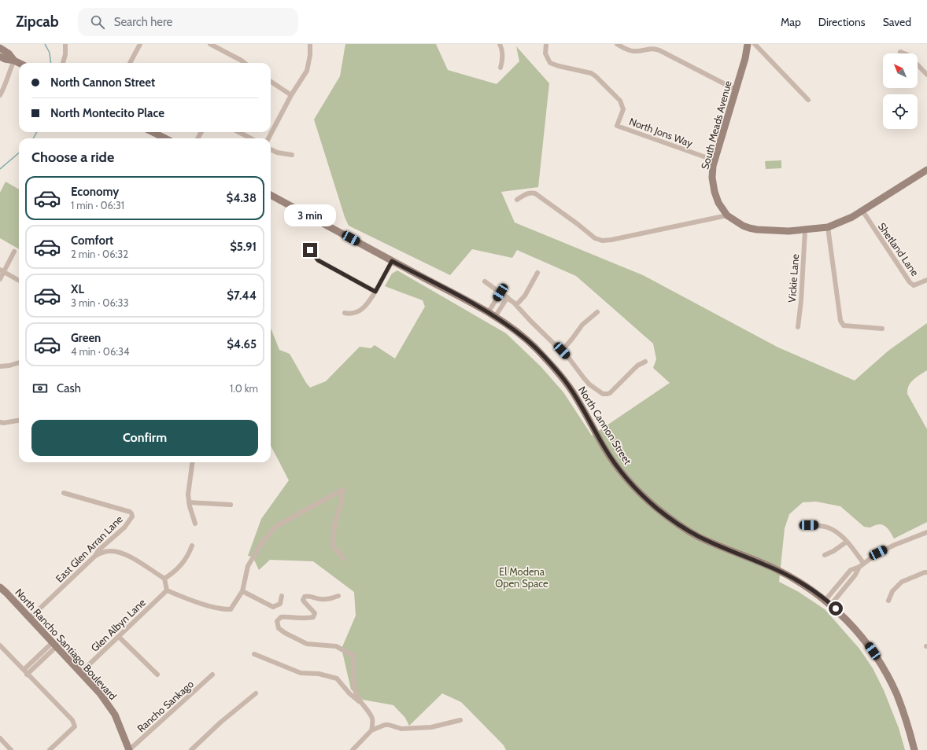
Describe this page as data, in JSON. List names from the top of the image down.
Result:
{
  "streets": {
    "main road": ["South Meads Avenue", "North Cannon Street", "North Rancho Santiago Boulevard"],
    "street": [
      "North Jons Way",
      "Shetland Lane",
      "Vickie Lane",
      "East Glen Arran Lane",
      "Glen Albyn Lane",
      "Rancho Sankago"
    ]
  },
  "crossings": [
    ["South Meads Avenue", "North Jons Way"],
    ["South Meads Avenue", "Shetland Lane"],
    ["South Meads Avenue", "Vickie Lane"],
    ["East Glen Arran Lane", "North Rancho Santiago Boulevard"],
    ["Glen Albyn Lane", "North Rancho Santiago Boulevard"],
    ["North Rancho Santiago Boulevard", "Rancho Sankago"]
  ],
  "parks": ["El Modena Open Space"],
  "north": "top left",
  "page": {
    "header": "Zipcab",
    "search": "Search here",
    "nav": ["Map", "Directions", "Saved"],
    "banner": ["North Cannon Street", "North Montecito Place"],
    "heading": "Choose a ride",
    "list": [
      {
        "name": "Economy",
        "note": "1 min · 06:31",
        "value": "$4.38"
      },
      {
        "name": "Comfort",
        "note": "2 min · 06:32",
        "value": "$5.91"
      },
      {
        "name": "XL",
        "note": "3 min · 06:33",
        "value": "$7.44"
      },
      {
        "name": "Green",
        "note": "4 min · 06:34",
        "value": "$4.65"
      }
    ],
    "bubble": "3 min",
    "pay": ["Cash", "1.0 km"],
    "buttons": "Confirm"
  }
}
